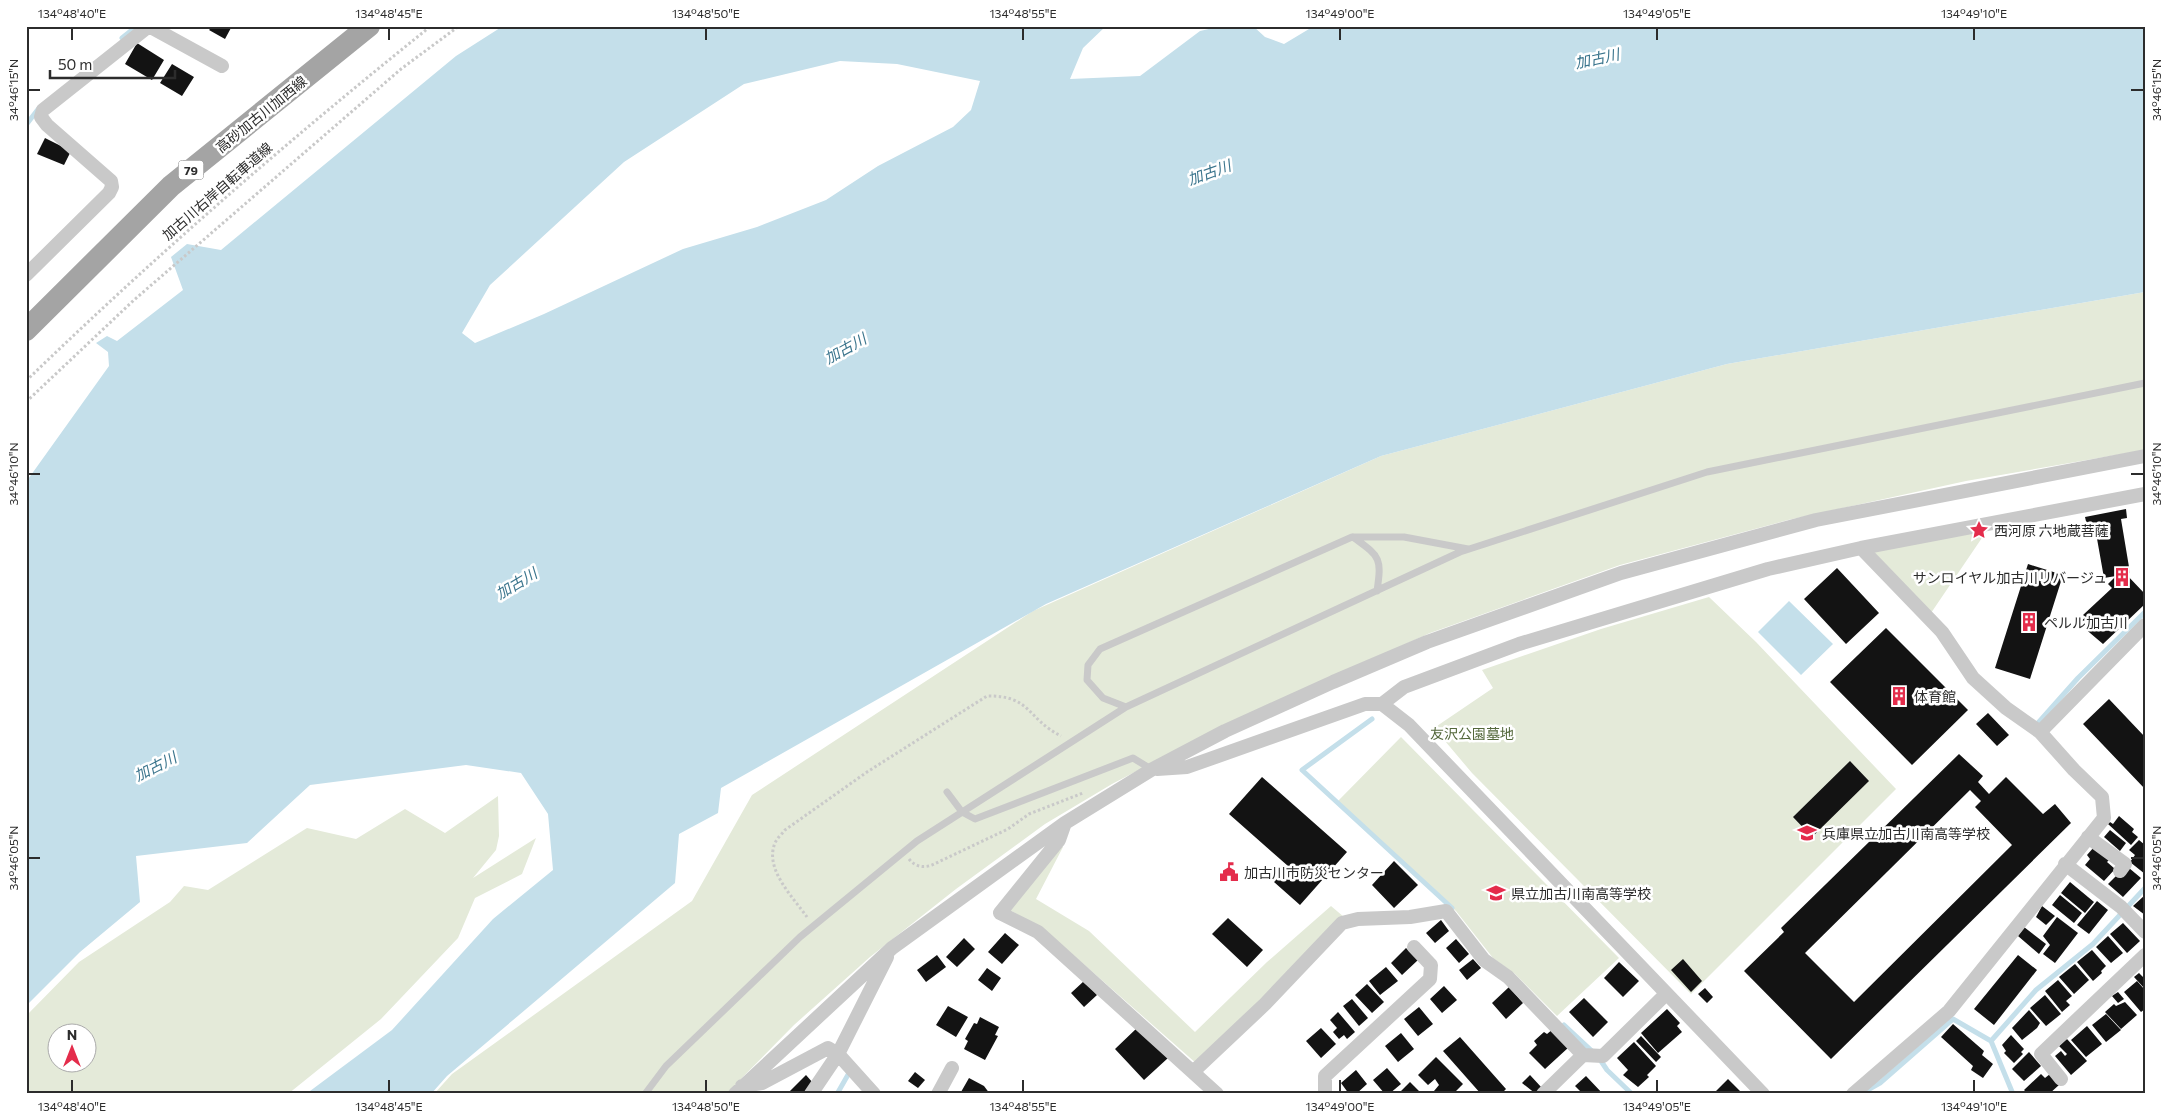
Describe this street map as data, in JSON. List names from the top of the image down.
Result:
{
  "streets": {
    "main road": ["高砂加古川加西線", "79"],
    "path": ["加古川右岸自転車道線"]
  },
  "water": ["加古川"],
  "parks": ["友沢公園墓地"],
  "places": {
    "place": ["西河原 六地蔵菩薩"],
    "building": ["サンロイヤル加古川リバージュ", "ペルル加古川", "体育館"],
    "school or university": ["兵庫県立加古川南高等学校", "県立加古川南高等学校"],
    "public building": ["加古川市防災センター"]
  },
  "scale_bar": "50 m",
  "north": "top",
  "coordinates": [
    "134°48'40\"E",
    "134°48'45\"E",
    "134°48'50\"E",
    "134°48'55\"E",
    "134°49'00\"E",
    "134°49'05\"E",
    "134°49'10\"E",
    "34°46'15\"N",
    "34°46'10\"N",
    "34°46'05\"N"
  ]
}
